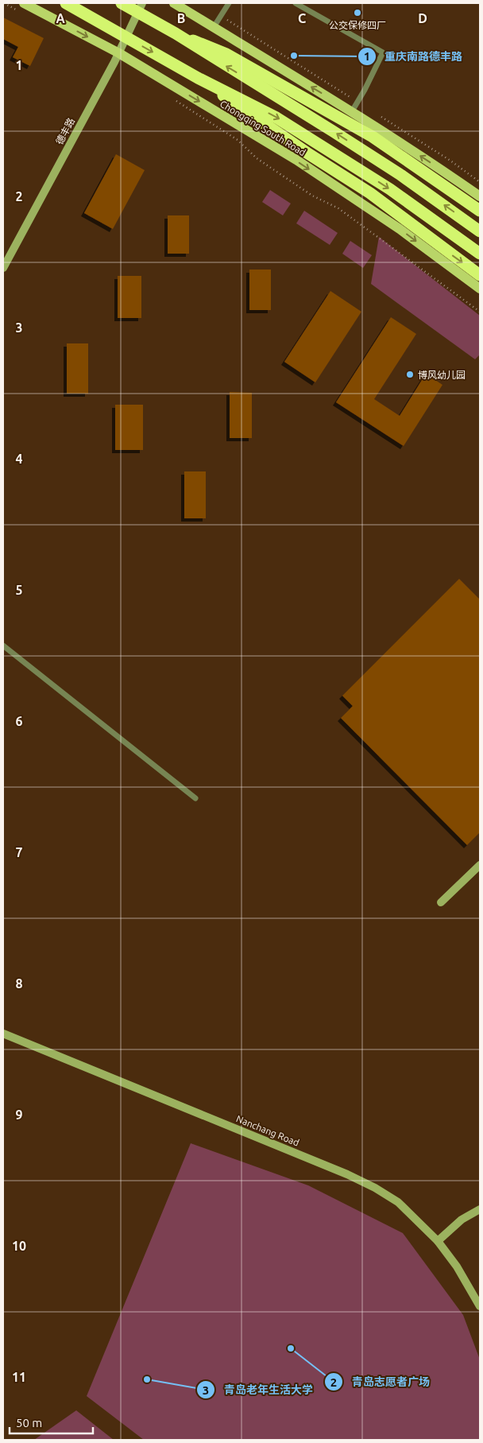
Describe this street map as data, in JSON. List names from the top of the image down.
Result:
{
  "streets": {
    "main road": ["Chongqing South Road", "德丰路", "Nanchang Road"]
  },
  "crossings": [
    ["Chongqing South Road", "德丰路"]
  ],
  "places": [
    "公交保修四厂",
    "重庆南路德丰路",
    "博风幼儿园",
    "青岛志愿者广场",
    "青岛老年生活大学"
  ],
  "scale_bar": "50 m",
  "grid": {
    "columns": [
      "A",
      "B",
      "C",
      "D"
    ],
    "rows": [
      "1",
      "2",
      "3",
      "4",
      "5",
      "6",
      "7",
      "8",
      "9",
      "10",
      "11"
    ]
  }
}
